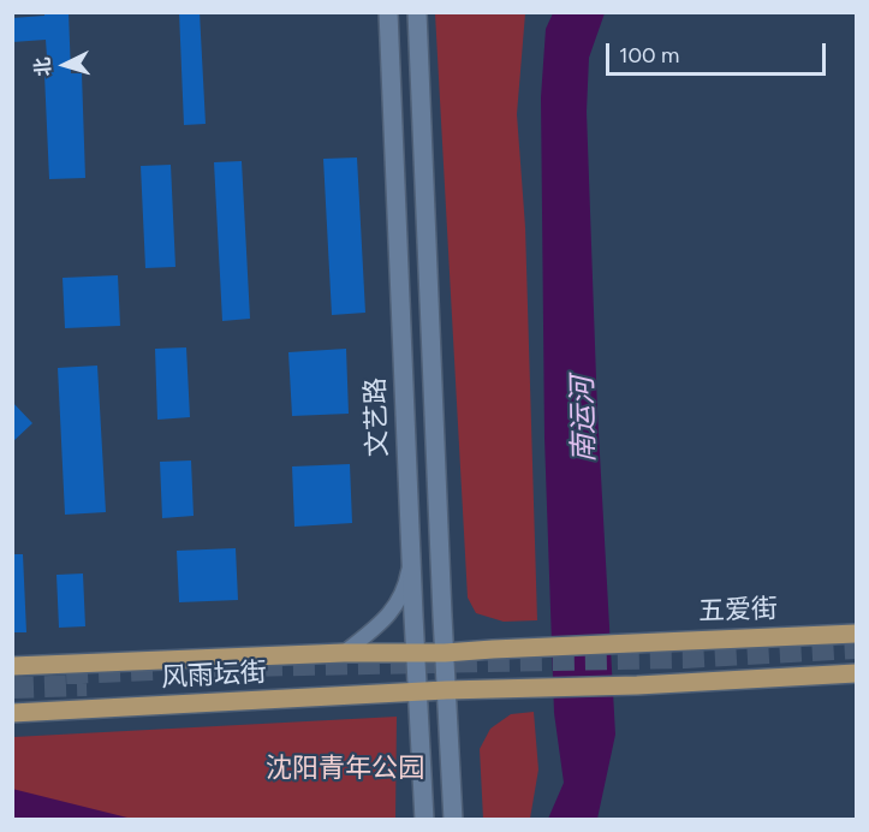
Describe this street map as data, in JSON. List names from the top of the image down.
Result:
{
  "streets": {
    "main road": ["文艺路", "五爱街", "风雨坛街"]
  },
  "crossings": [
    ["文艺路", "风雨坛街"],
    ["五爱街", "风雨坛街"]
  ],
  "water": ["南运河"],
  "parks": ["沈阳青年公园"],
  "scale_bar": "100 m",
  "north": "left"
}
